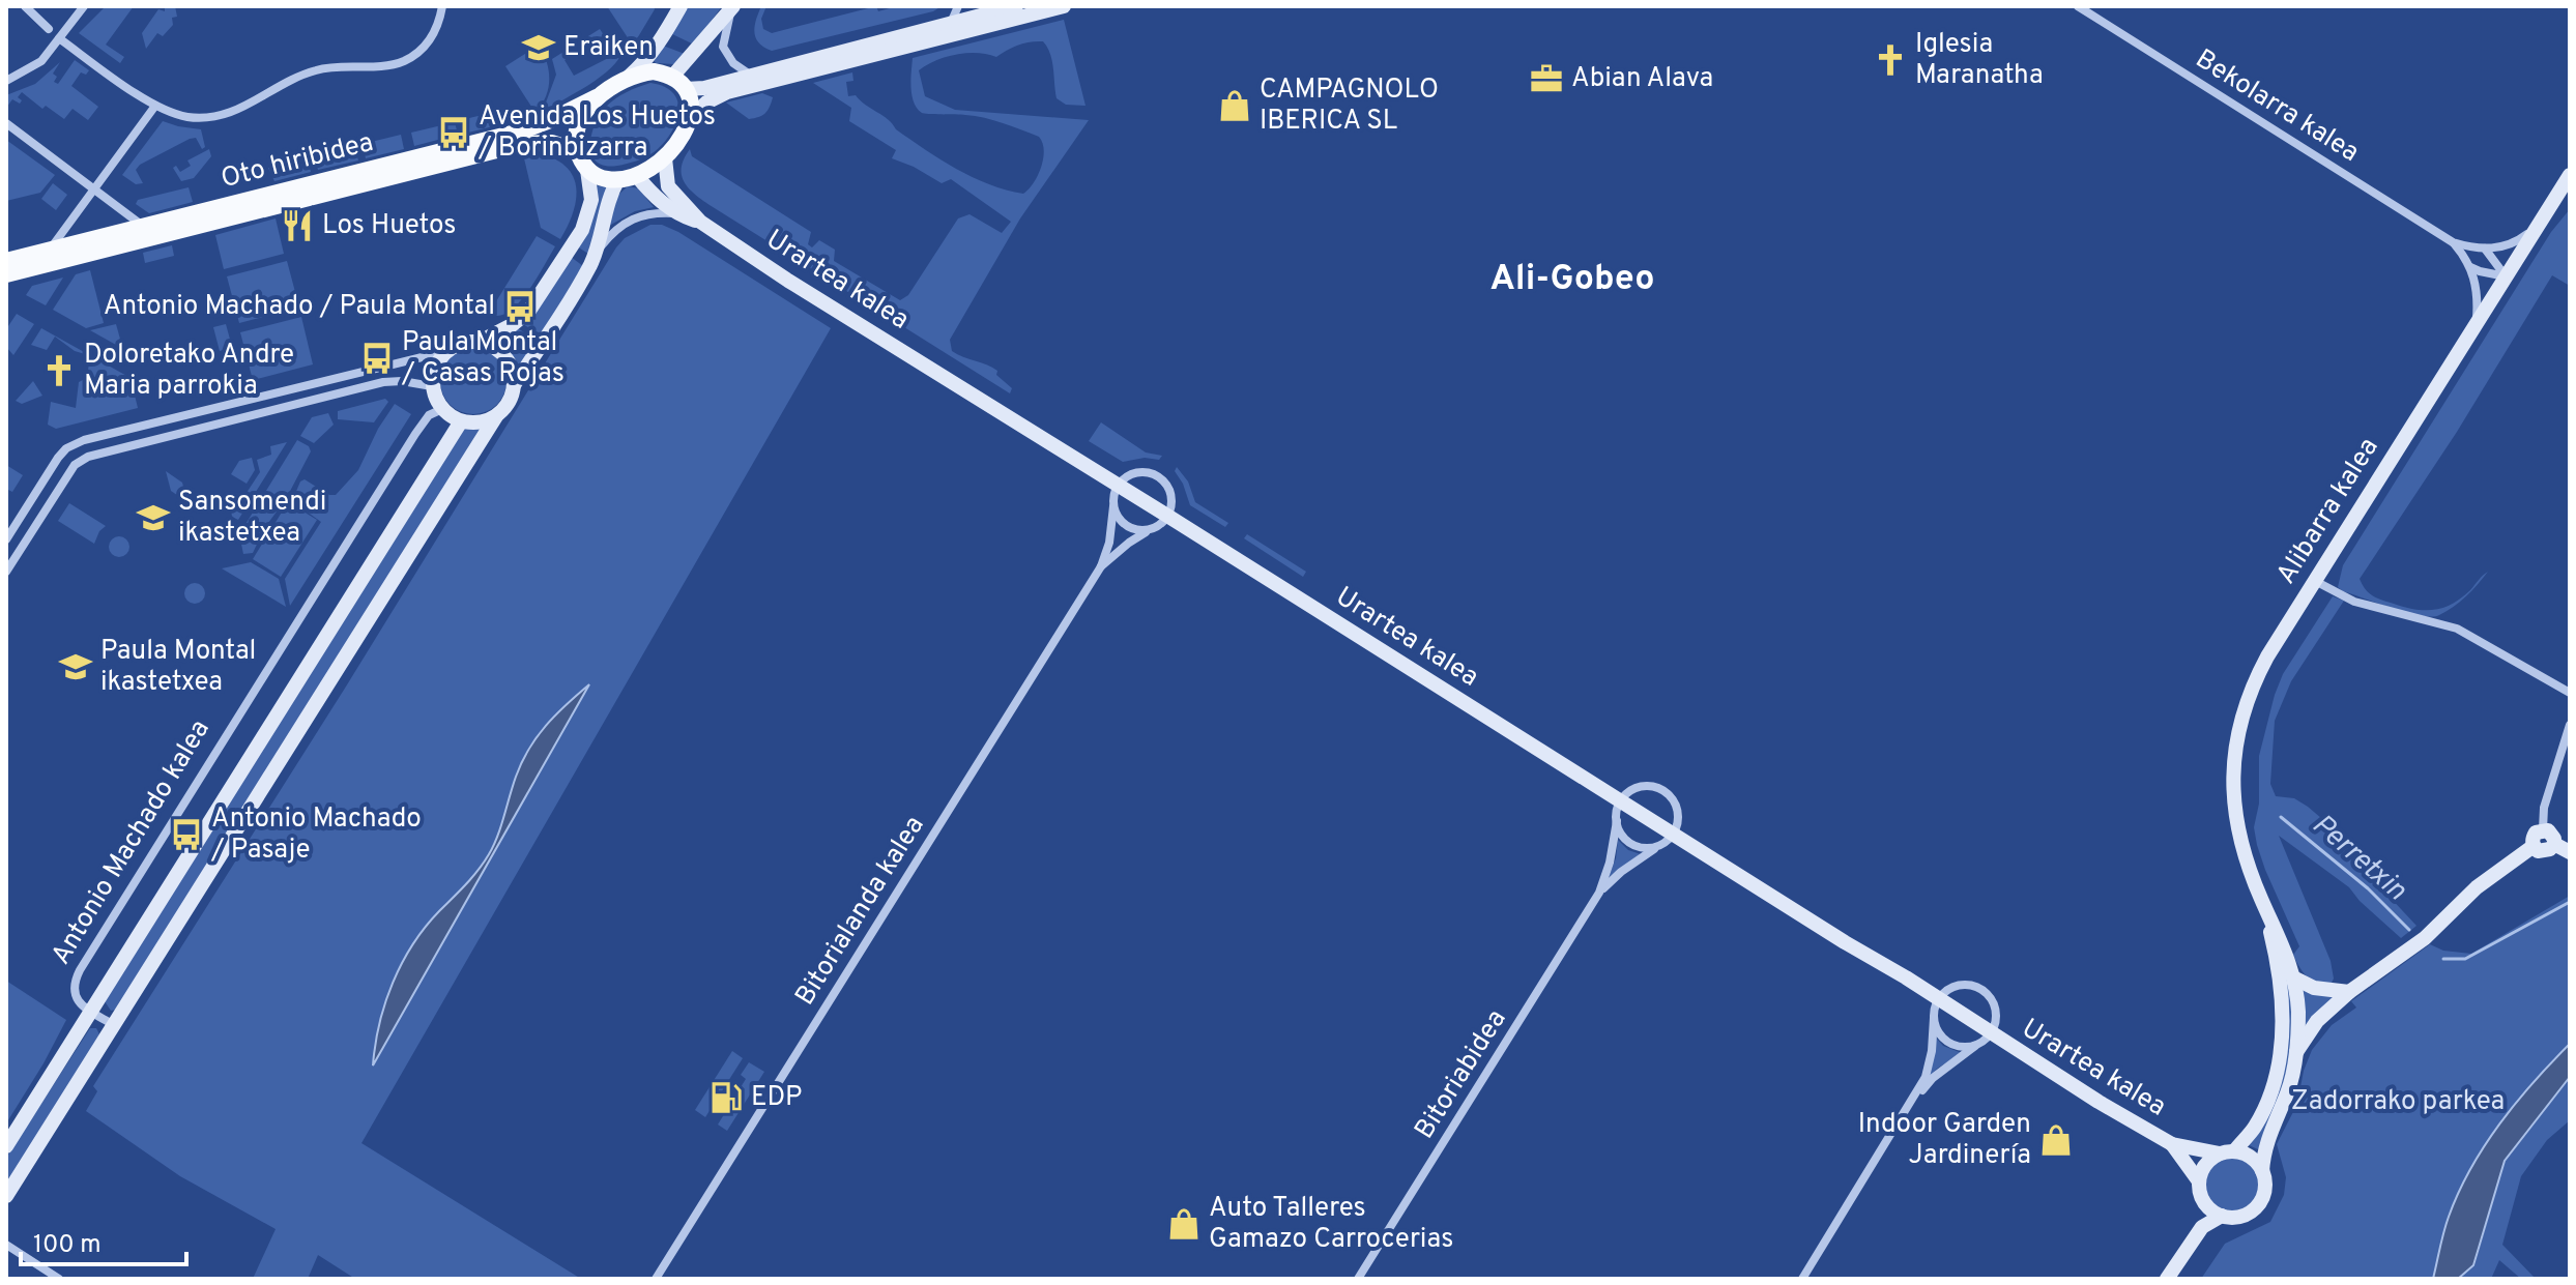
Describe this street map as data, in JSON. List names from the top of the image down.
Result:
{
  "streets": {
    "main road": ["Oto hiribidea"],
    "street": [
      "Bekolarra kalea",
      "Urartea kalea",
      "Alibarra kalea",
      "Antonio Machado kalea",
      "Bitorialanda kalea",
      "Bitoriabidea"
    ]
  },
  "crossings": [
    ["Bekolarra kalea", "Alibarra kalea"],
    ["Oto hiribidea", "Urartea kalea"],
    ["Urartea kalea", "Alibarra kalea"]
  ],
  "districts": ["Ali-Gobeo"],
  "water": ["Perretxin"],
  "parks": ["Zadorrako parkea"],
  "places": {
    "school or university": ["Eraiken", "Sansomendi ikastetxea", "Paula Montal ikastetxea"],
    "church": ["Iglesia Maranatha", "Doloretako Andre Maria parrokia"],
    "office": ["Abian Alava"],
    "shop": ["CAMPAGNOLO IBERICA SL", "Indoor Garden Jardinería", "Auto Talleres Gamazo Carrocerias"],
    "bus stop": [
      "Avenida Los Huetos / Borinbizarra",
      "Antonio Machado / Paula Montal",
      "Paula Montal / Casas Rojas",
      "Antonio Machado / Pasaje"
    ],
    "restaurant": ["Los Huetos"],
    "fuel station": ["EDP"]
  },
  "scale_bar": "100 m"
}
